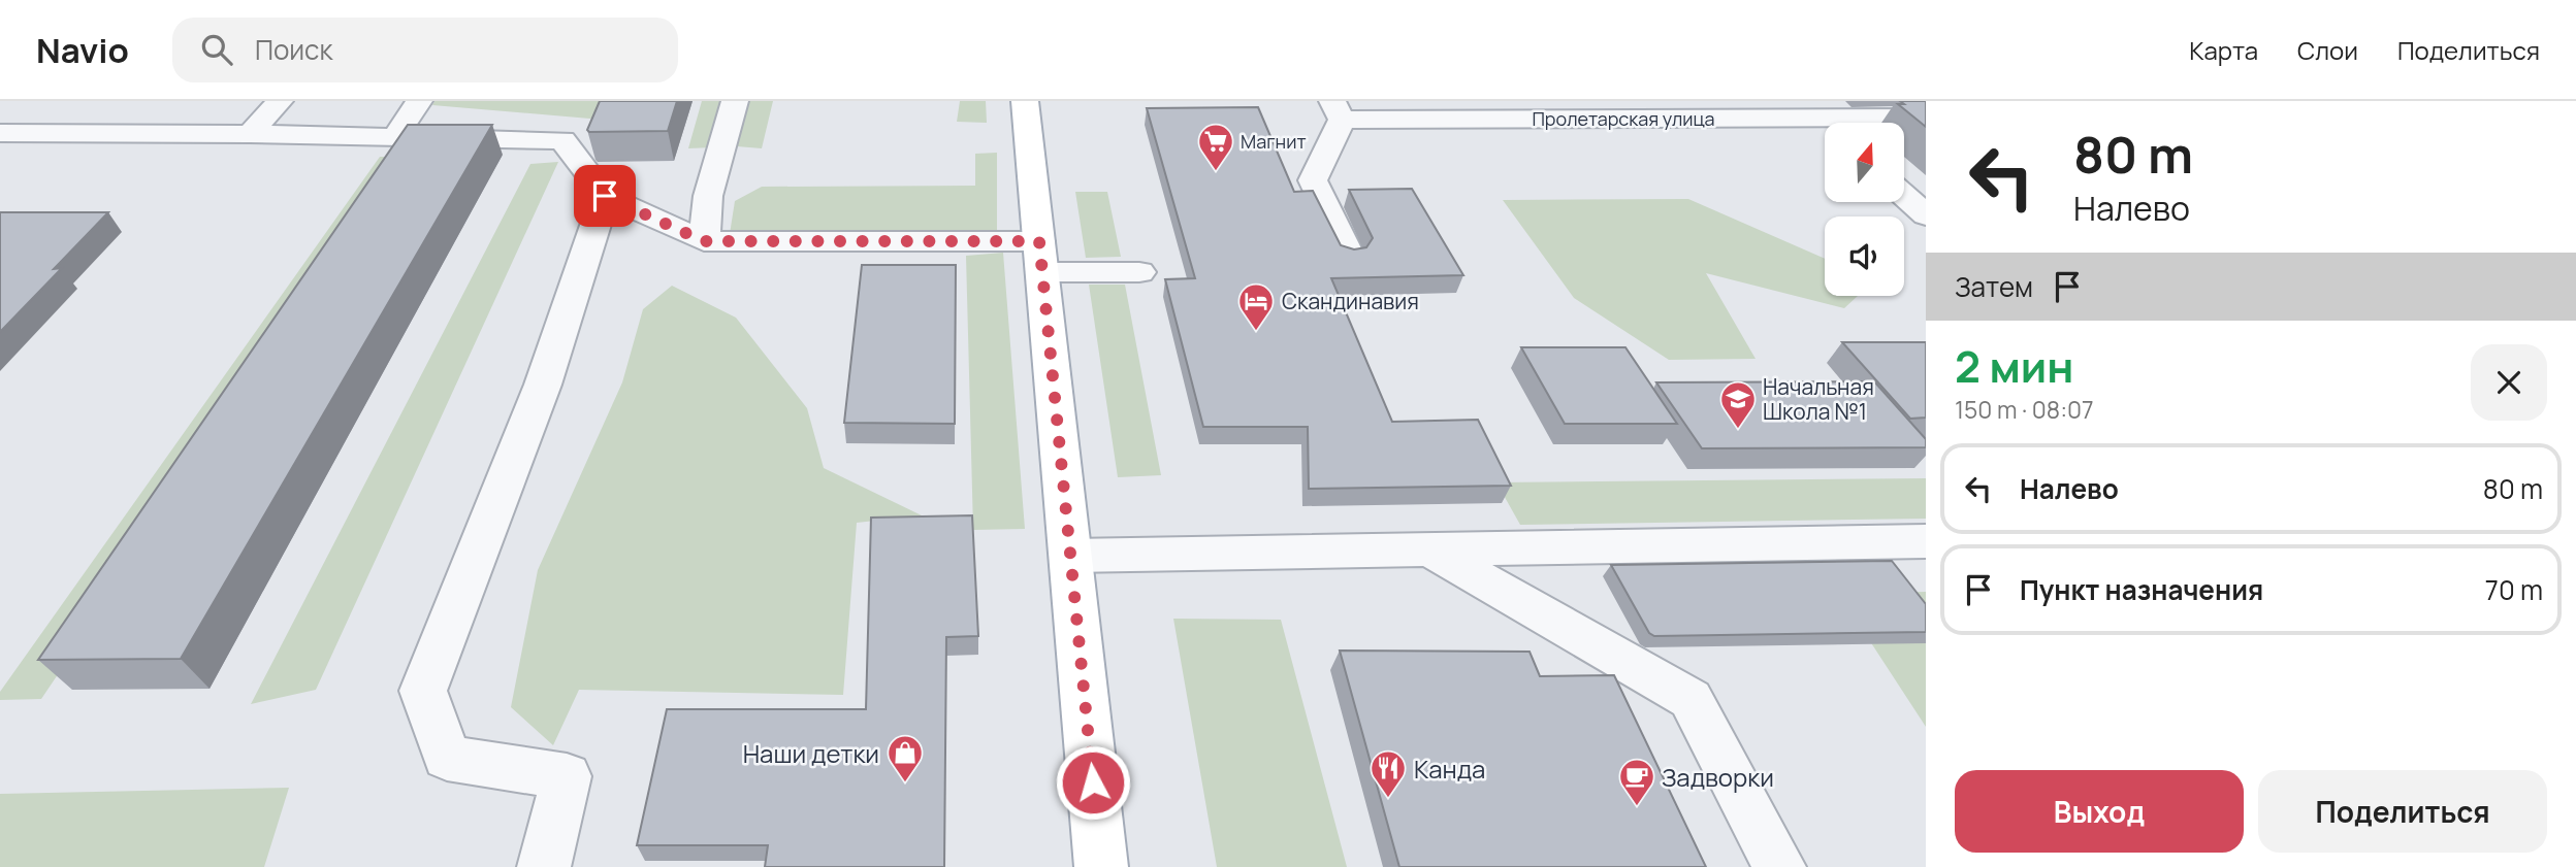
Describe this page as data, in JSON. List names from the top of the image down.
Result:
{
  "streets": {
    "lane": ["Пролетарская улица"]
  },
  "places": {
    "supermarket": ["Магнит"],
    "hotel": ["Скандинавия"],
    "school or university": ["Начальная Школа №1"],
    "shop": ["Наши детки"],
    "restaurant": ["Канда"],
    "cafe": ["Задворки"]
  },
  "north": "top",
  "page": {
    "header": "Navio",
    "search": "Поиск",
    "nav": ["Карта", "Слои", "Поделиться"],
    "turn": ["80 m", "Налево"],
    "then": "Затем",
    "heading": ["2 мин", "150 m · 08:07"],
    "list": [
      {
        "name": "Налево",
        "value": "80 m"
      },
      {
        "name": "Пункт назначения",
        "value": "70 m"
      }
    ],
    "buttons": ["Выход", "Поделиться"]
  }
}
